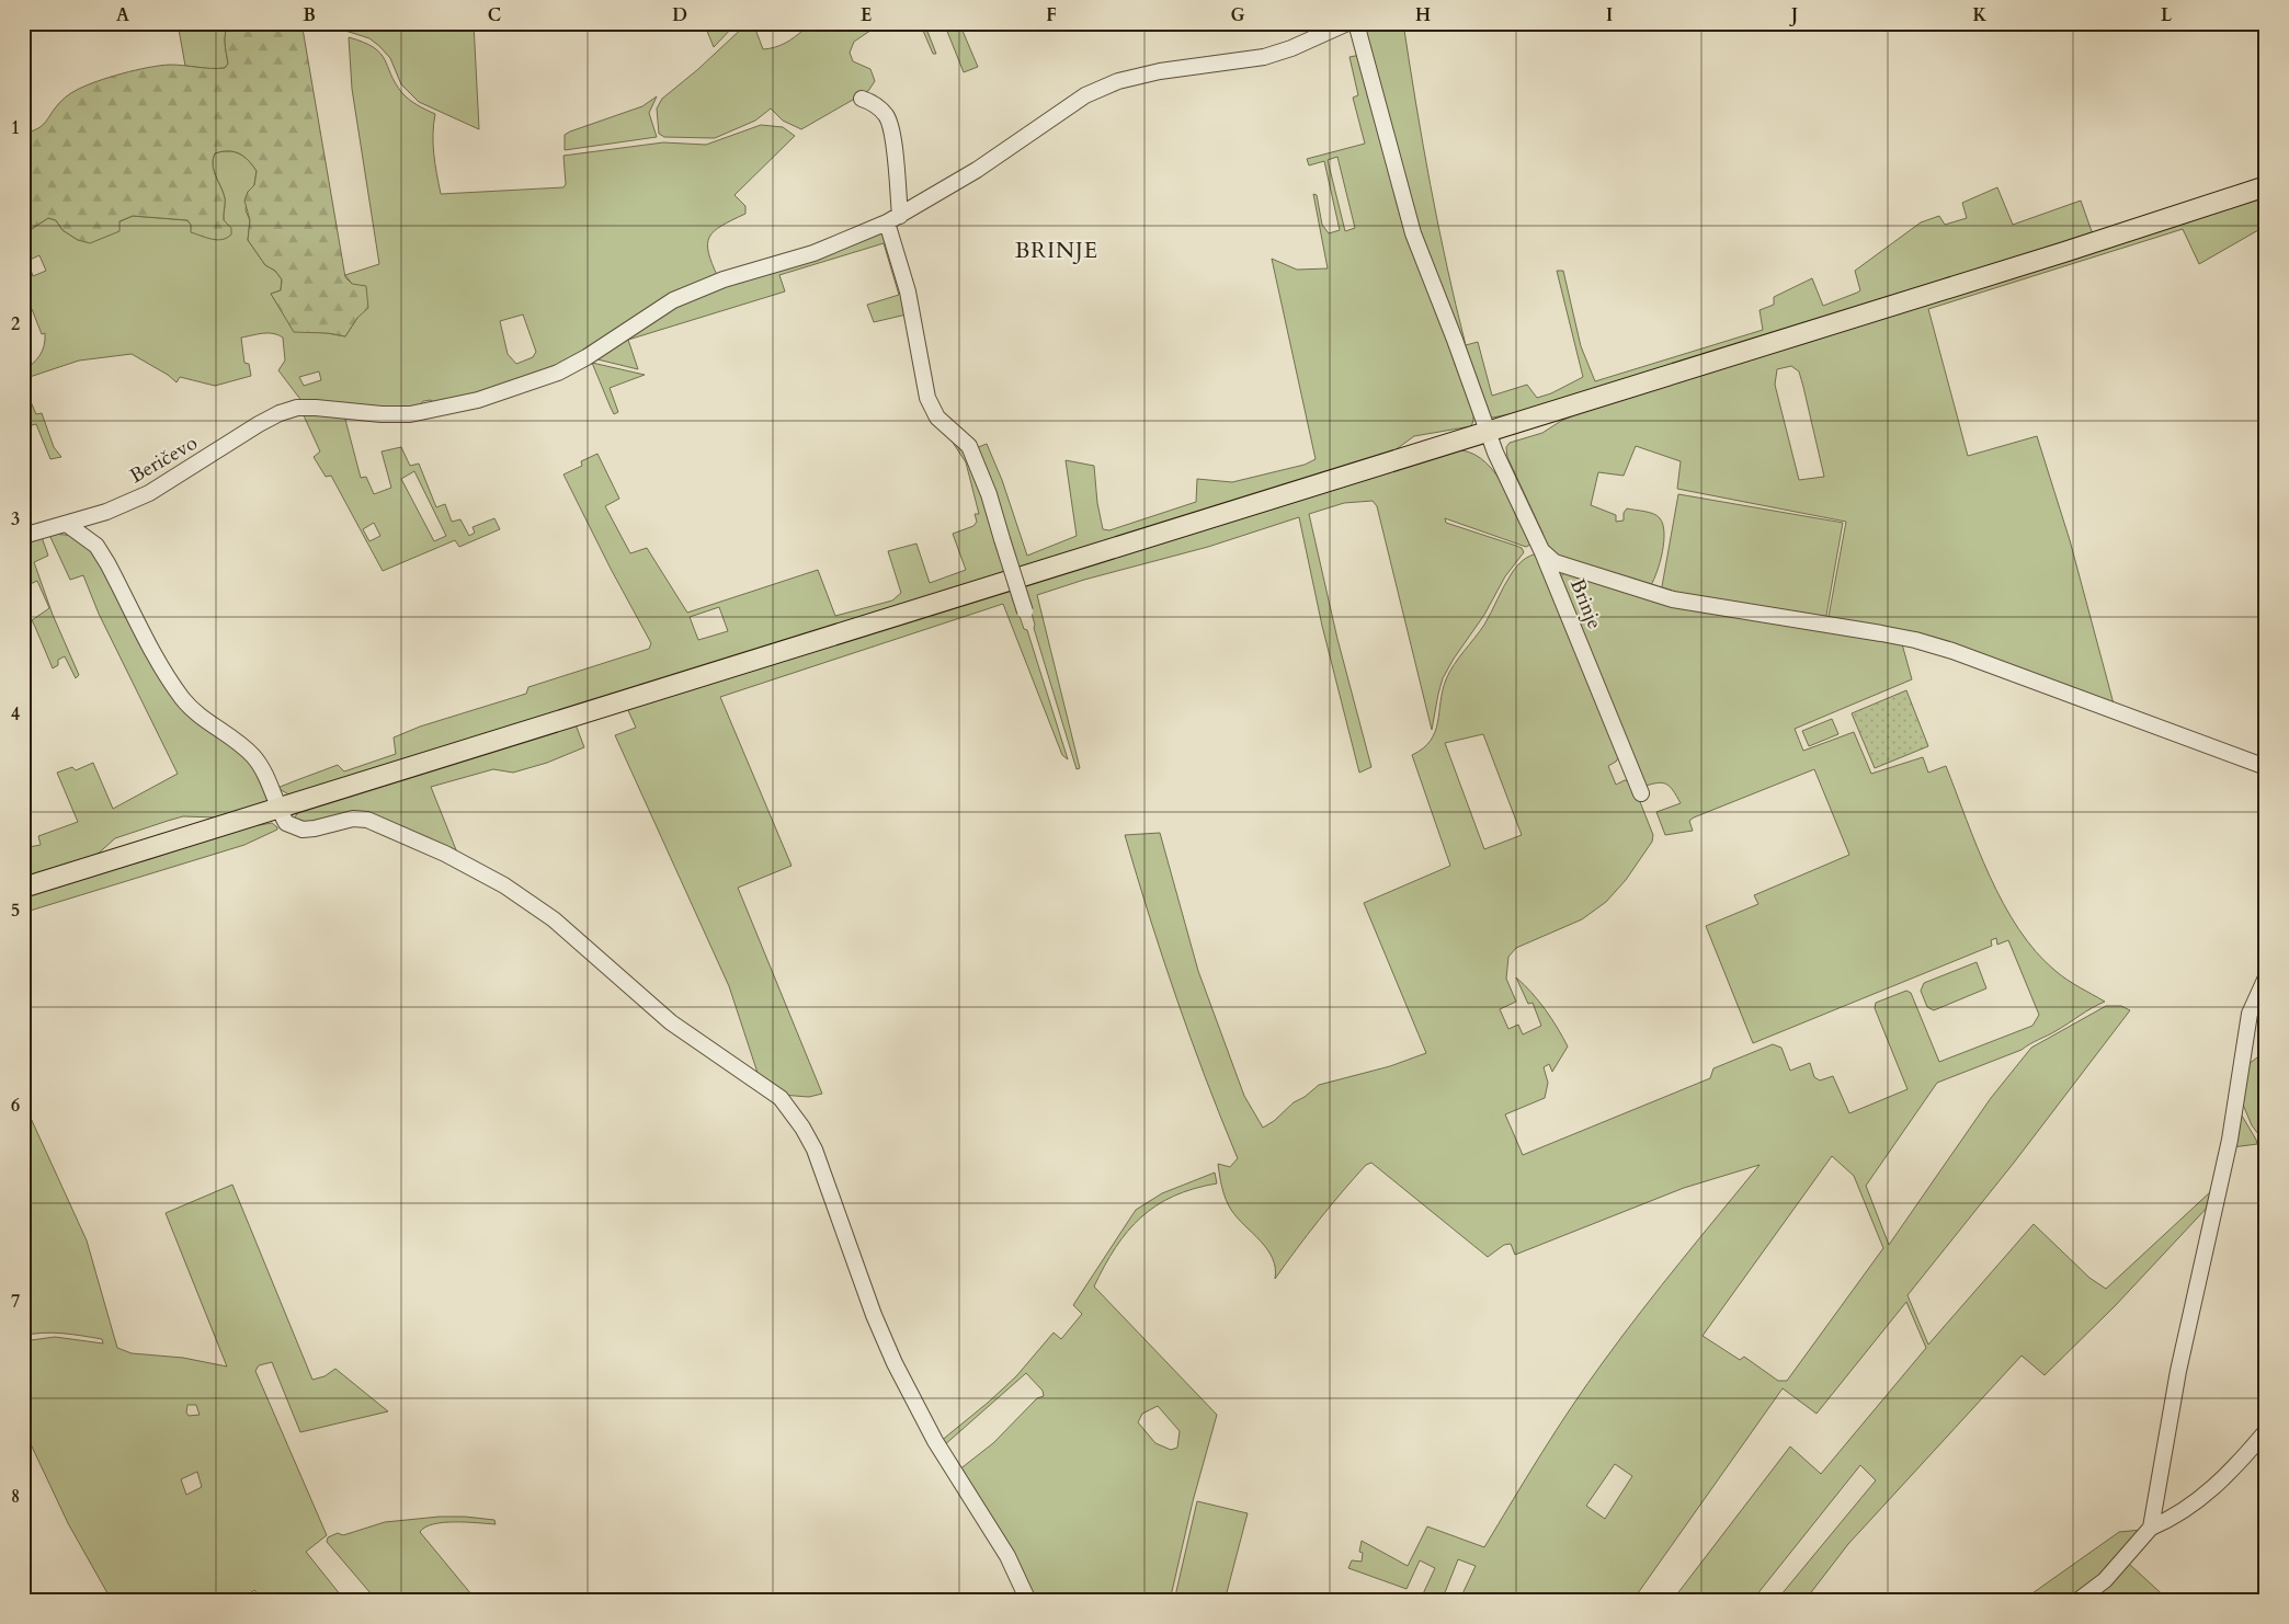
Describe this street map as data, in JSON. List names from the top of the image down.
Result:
{
  "streets": {
    "street": ["Beričevo", "Brinje"]
  },
  "districts": ["BRINJE"],
  "grid": {
    "columns": [
      "A",
      "B",
      "C",
      "D",
      "E",
      "F",
      "G",
      "H",
      "I",
      "J",
      "K",
      "L"
    ],
    "rows": [
      "1",
      "2",
      "3",
      "4",
      "5",
      "6",
      "7",
      "8"
    ]
  }
}
